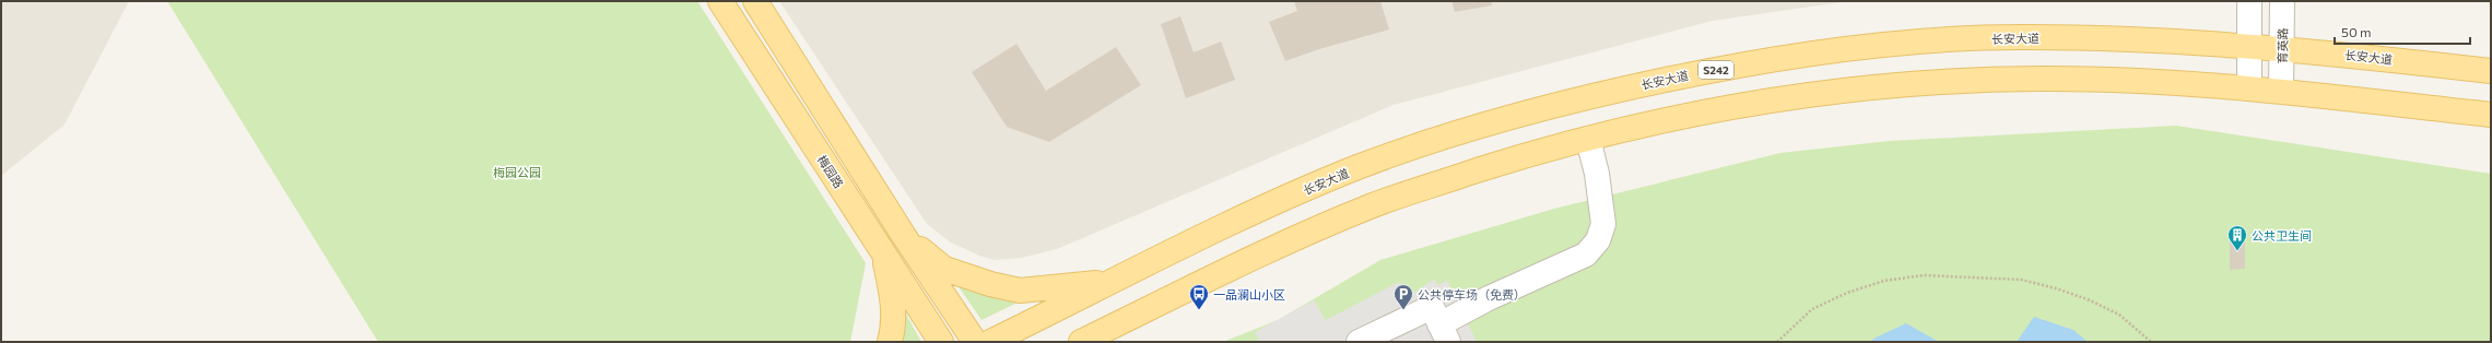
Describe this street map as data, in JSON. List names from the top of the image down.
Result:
{
  "streets": {
    "main road": ["长安大道", "S242", "梅园路"],
    "street": ["育英路"]
  },
  "crossings": [
    ["长安大道", "育英路"]
  ],
  "parks": ["梅园公园"],
  "places": {
    "building": ["公共卫生间"],
    "bus stop": ["一品澜山小区"],
    "parking": ["公共停车场（免费）"]
  },
  "scale_bar": "50 m"
}
